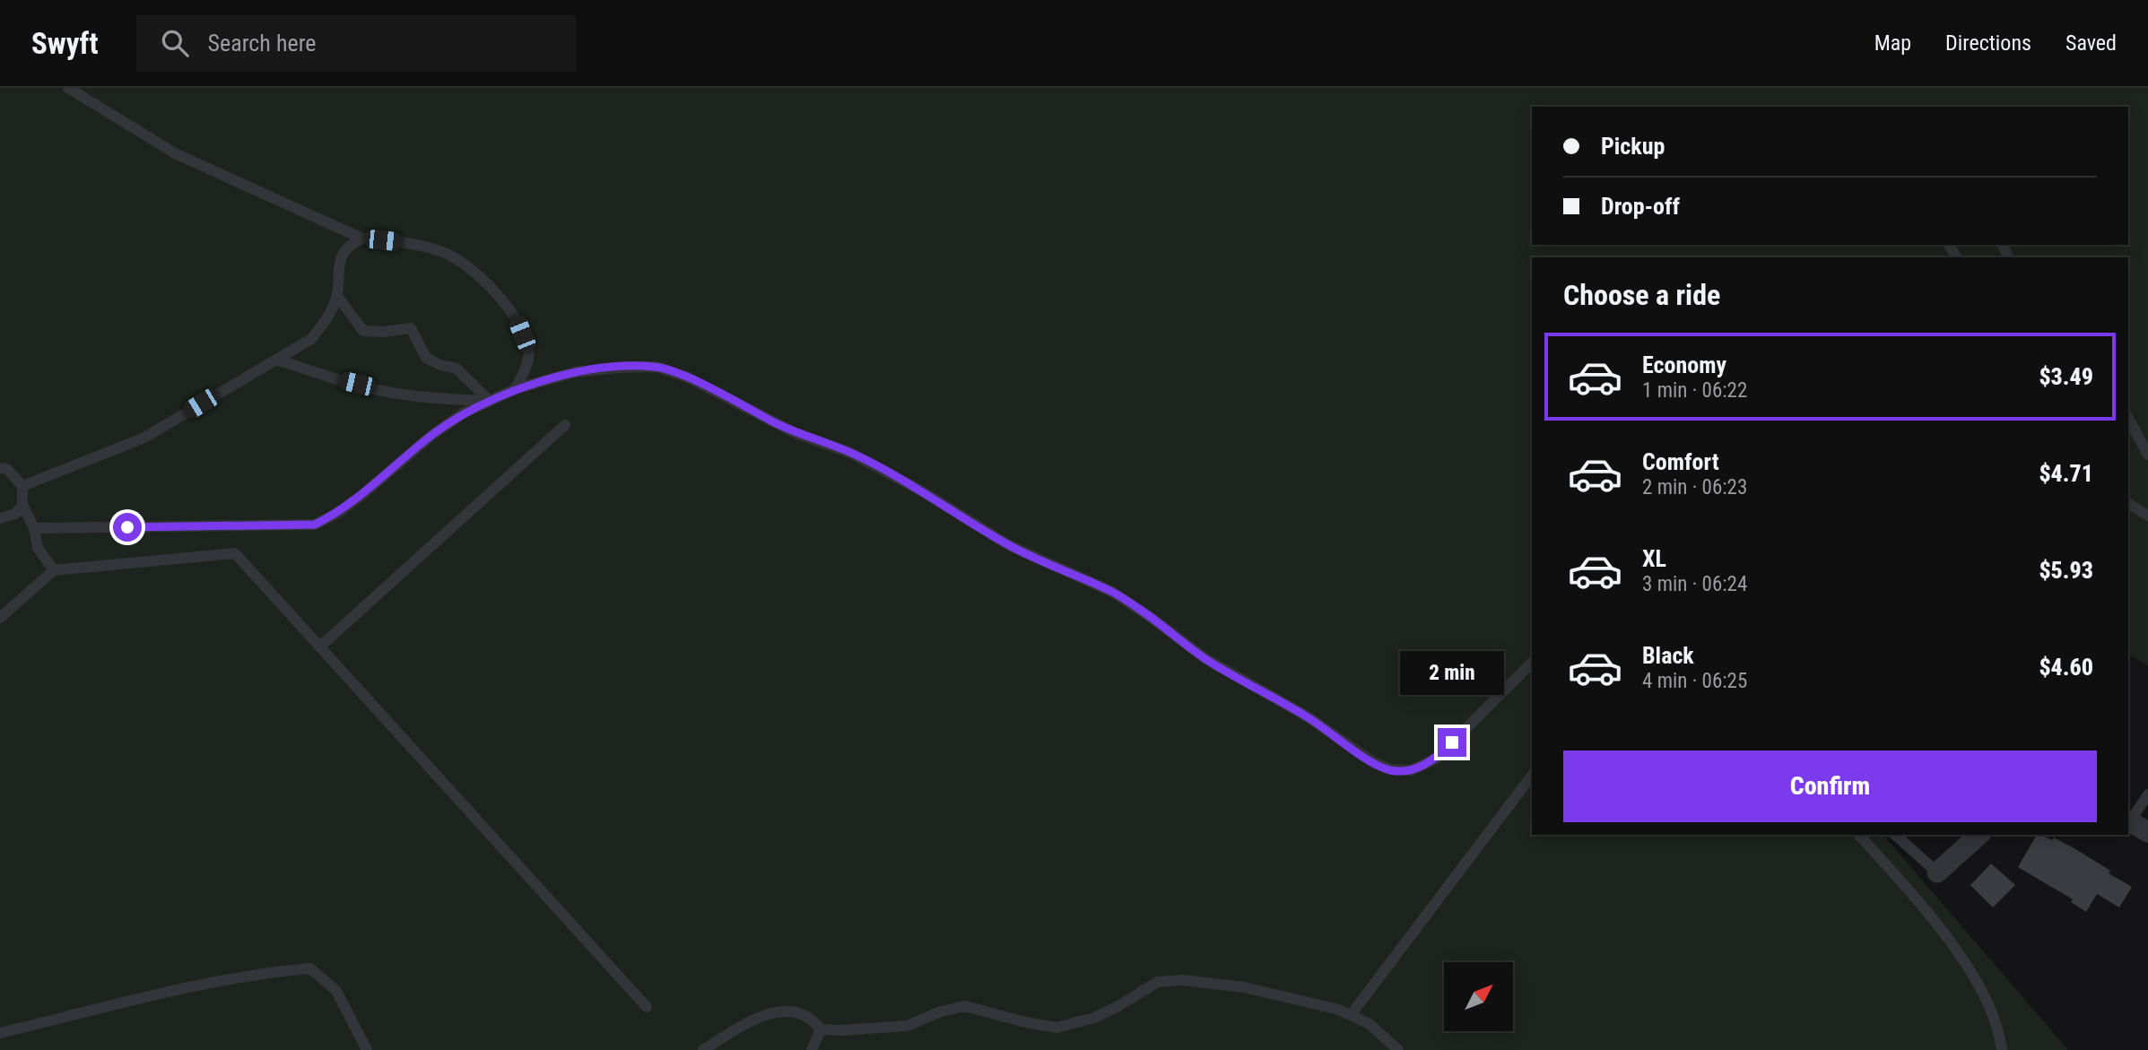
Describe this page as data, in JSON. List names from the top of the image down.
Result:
{
  "north": "top right",
  "page": {
    "header": "Swyft",
    "search": "Search here",
    "nav": ["Map", "Directions", "Saved"],
    "banner": ["Pickup", "Drop-off"],
    "heading": "Choose a ride",
    "list": [
      {
        "name": "Economy",
        "note": "1 min · 06:22",
        "value": "$3.49"
      },
      {
        "name": "Comfort",
        "note": "2 min · 06:23",
        "value": "$4.71"
      },
      {
        "name": "XL",
        "note": "3 min · 06:24",
        "value": "$5.93"
      },
      {
        "name": "Black",
        "note": "4 min · 06:25",
        "value": "$4.60"
      }
    ],
    "bubble": "2 min",
    "buttons": "Confirm"
  }
}
